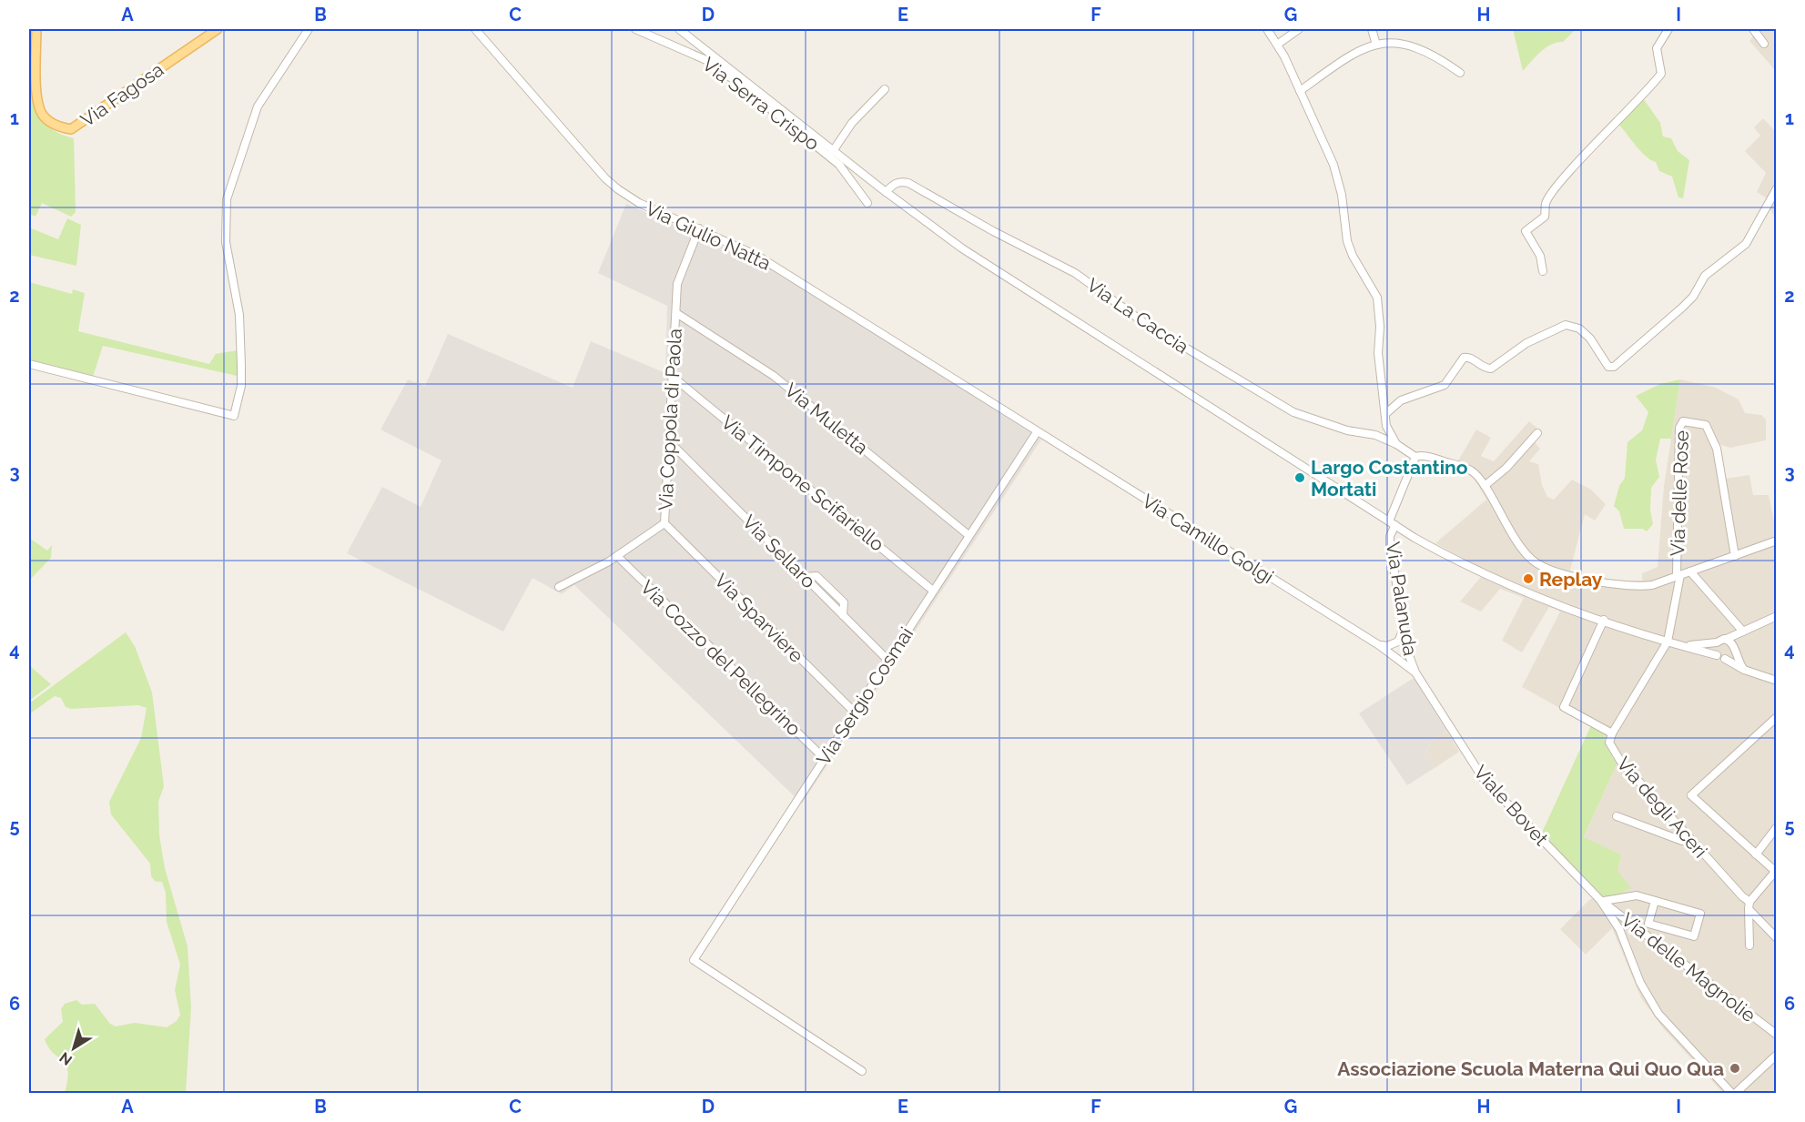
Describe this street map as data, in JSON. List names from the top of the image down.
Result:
{
  "streets": {
    "main road": ["Via Fagosa"],
    "street": [
      "Via Serra Crispo",
      "Via Giulio Natta",
      "Via La Caccia",
      "Via Muletta",
      "Via Coppola di Paola",
      "Via Timpone Scifariello",
      "Via delle Rose",
      "Via Camillo Golgi",
      "Via Sellaro",
      "Via Palanuda",
      "Via Sparviere",
      "Via Cozzo del Pellegrino",
      "Via Sergio Cosmai",
      "Viale Bovet",
      "Via degli Aceri",
      "Via delle Magnolie"
    ]
  },
  "crossings": [
    ["Via Giulio Natta", "Via Coppola di Paola"],
    ["Via Giulio Natta", "Via Camillo Golgi"],
    ["Via Giulio Natta", "Via Sergio Cosmai"],
    ["Via Muletta", "Via Coppola di Paola"],
    ["Via Muletta", "Via Sergio Cosmai"],
    ["Via Coppola di Paola", "Via Timpone Scifariello"],
    ["Via Coppola di Paola", "Via Sellaro"],
    ["Via Coppola di Paola", "Via Sparviere"],
    ["Via Coppola di Paola", "Via Cozzo del Pellegrino"],
    ["Via Timpone Scifariello", "Via Sergio Cosmai"],
    ["Via Camillo Golgi", "Via Palanuda"],
    ["Via Camillo Golgi", "Via Sergio Cosmai"],
    ["Via Camillo Golgi", "Viale Bovet"],
    ["Via Sellaro", "Via Sergio Cosmai"],
    ["Via Palanuda", "Viale Bovet"],
    ["Via Sparviere", "Via Sergio Cosmai"],
    ["Via Cozzo del Pellegrino", "Via Sergio Cosmai"],
    ["Viale Bovet", "Via delle Magnolie"]
  ],
  "places": ["Largo Costantino Mortati", "Replay", "Associazione Scuola Materna Qui Quo Qua"],
  "north": "bottom left",
  "grid": {
    "columns": [
      "A",
      "B",
      "C",
      "D",
      "E",
      "F",
      "G",
      "H",
      "I"
    ],
    "rows": [
      "1",
      "2",
      "3",
      "4",
      "5",
      "6"
    ]
  }
}
